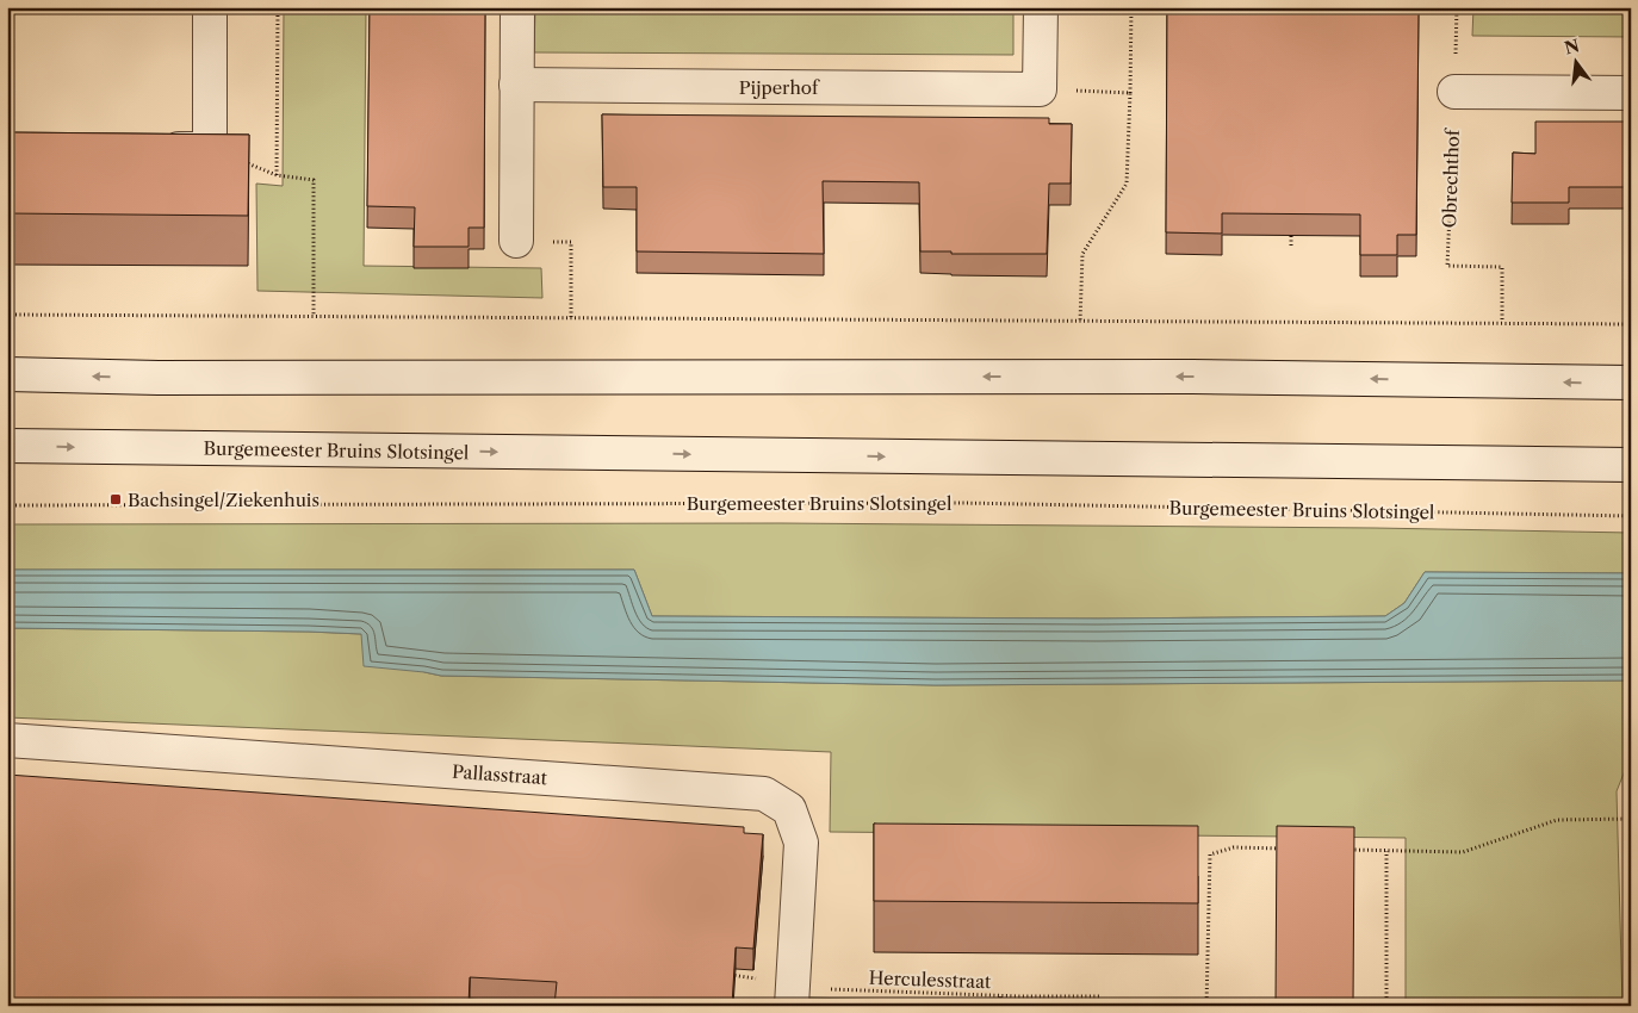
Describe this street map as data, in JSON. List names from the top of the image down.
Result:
{
  "streets": {
    "main road": ["Pijperhof", "Burgemeester Bruins Slotsingel", "Pallasstraat"],
    "path": ["Obrechthof", "Herculesstraat"]
  },
  "crossings": [
    ["Pallasstraat", "Herculesstraat"]
  ],
  "places": {
    "transit": ["Bachsingel/Ziekenhuis"]
  },
  "north": "top"
}
